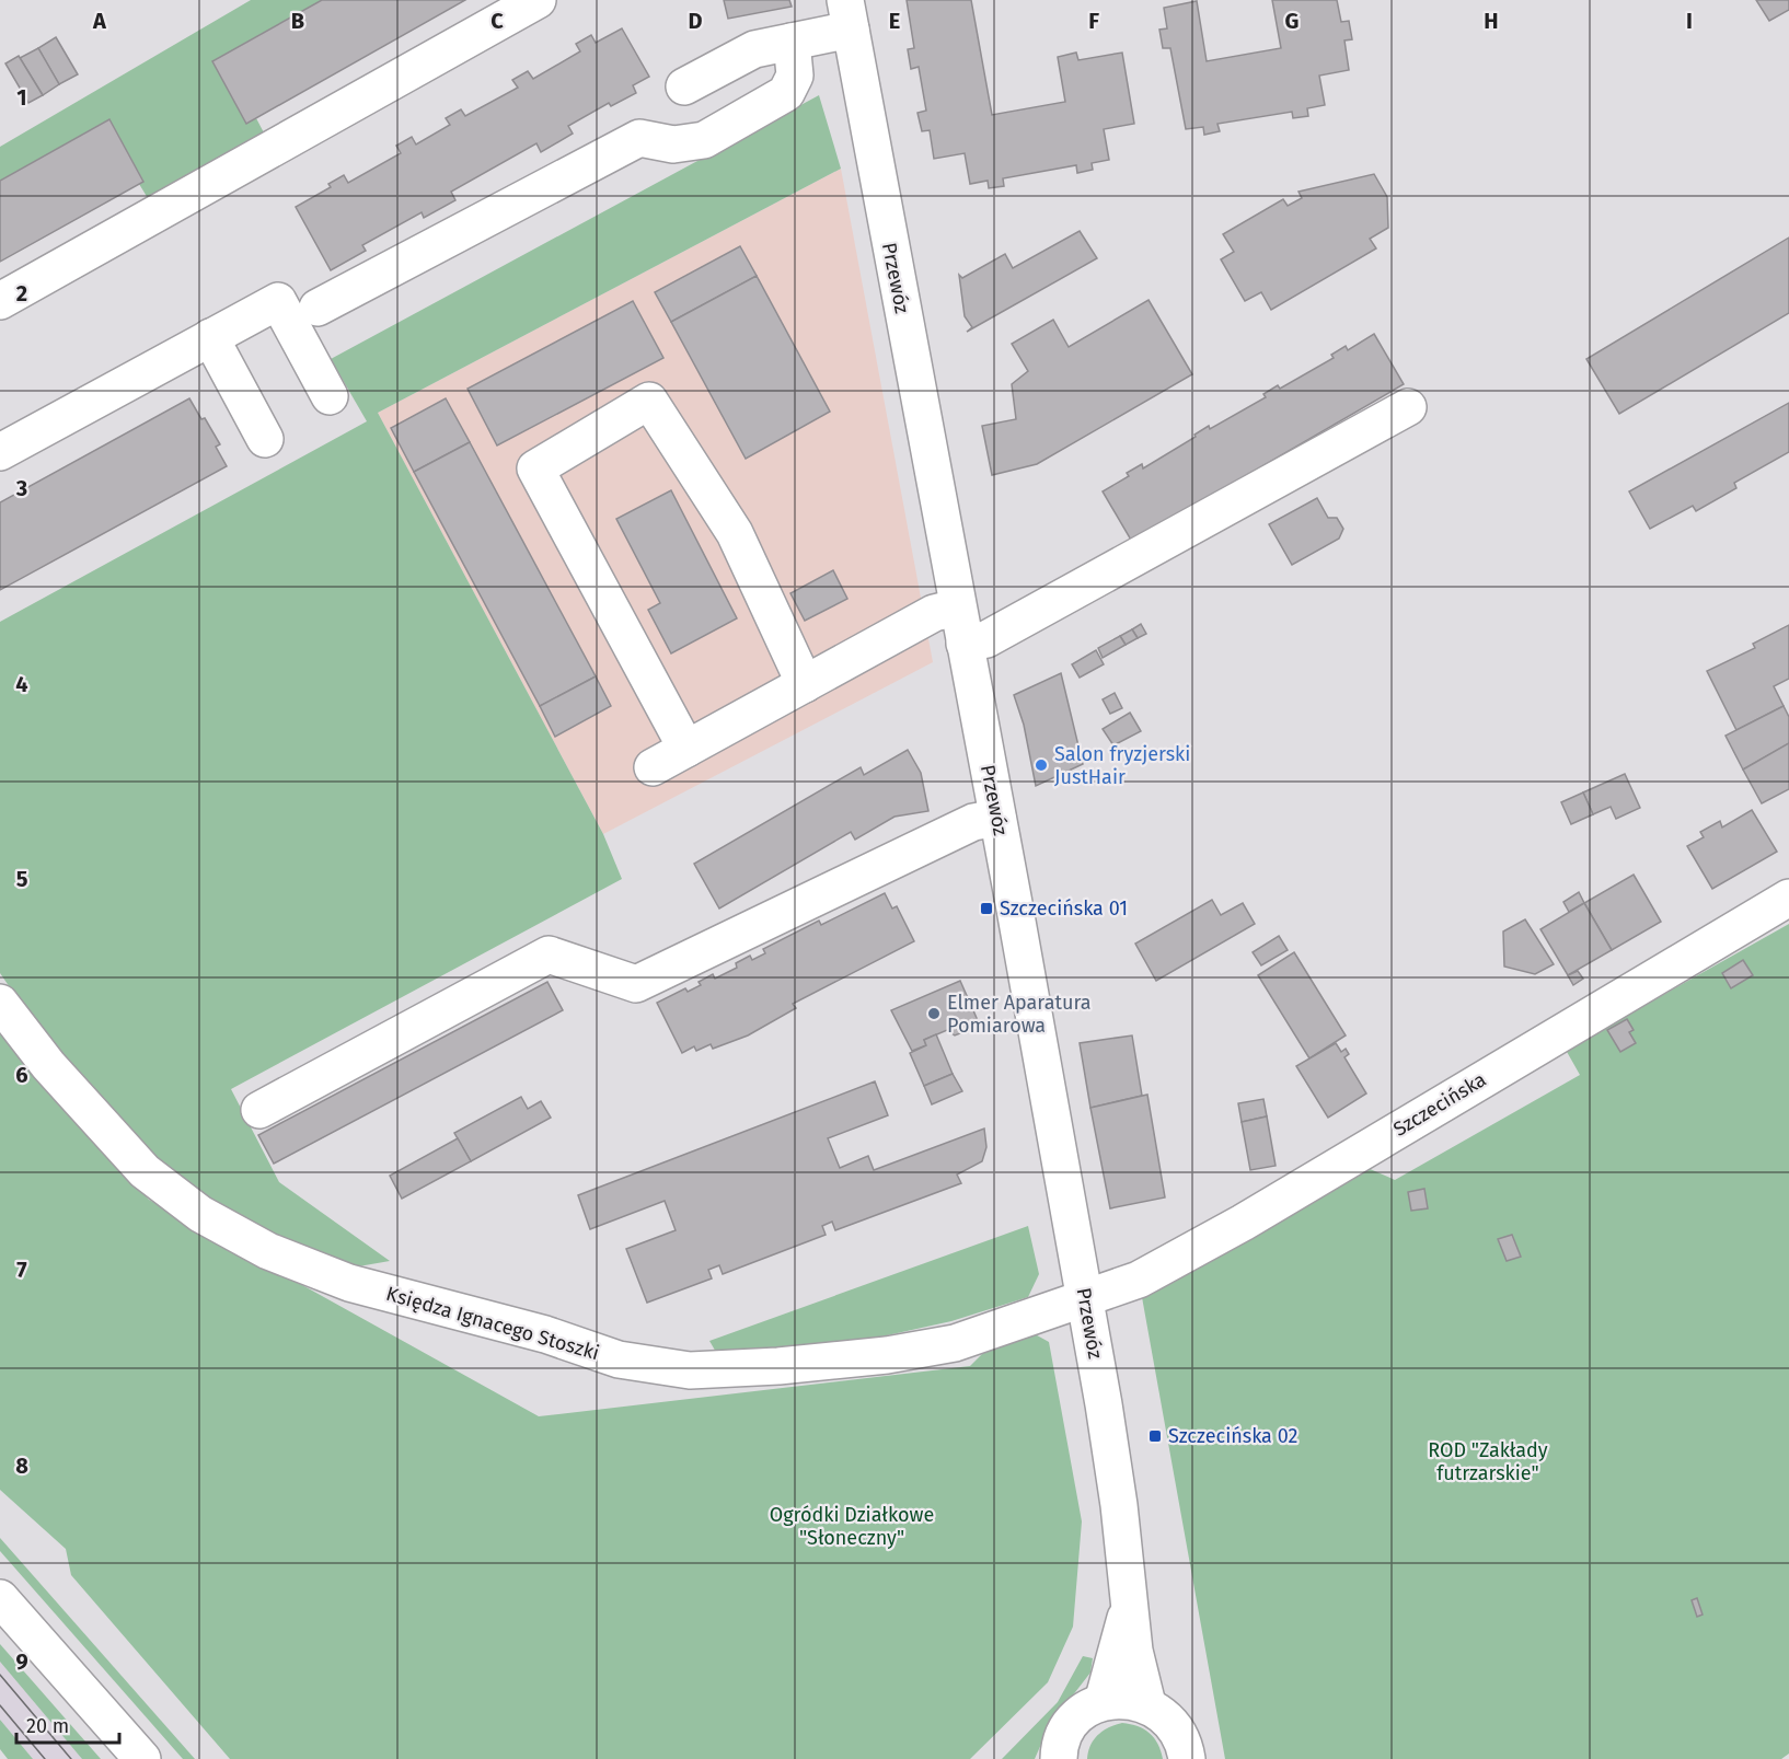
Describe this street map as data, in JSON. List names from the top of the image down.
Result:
{
  "streets": {
    "street": ["Przewóz", "Szczecińska", "Księdza Ignacego Stoszki"]
  },
  "crossings": [
    ["Przewóz", "Szczecińska"],
    ["Przewóz", "Księdza Ignacego Stoszki"],
    ["Szczecińska", "Księdza Ignacego Stoszki"]
  ],
  "parks": ["ROD \"Zakłady futrzarskie\"", "Ogródki Działkowe \"Słoneczny\""],
  "places": {
    "other": ["Salon fryzjerski JustHair", "Elmer Aparatura Pomiarowa"],
    "transit": ["Szczecińska 01", "Szczecińska 02"]
  },
  "scale_bar": "20 m",
  "grid": {
    "columns": [
      "A",
      "B",
      "C",
      "D",
      "E",
      "F",
      "G",
      "H",
      "I"
    ],
    "rows": [
      "1",
      "2",
      "3",
      "4",
      "5",
      "6",
      "7",
      "8",
      "9"
    ]
  }
}
